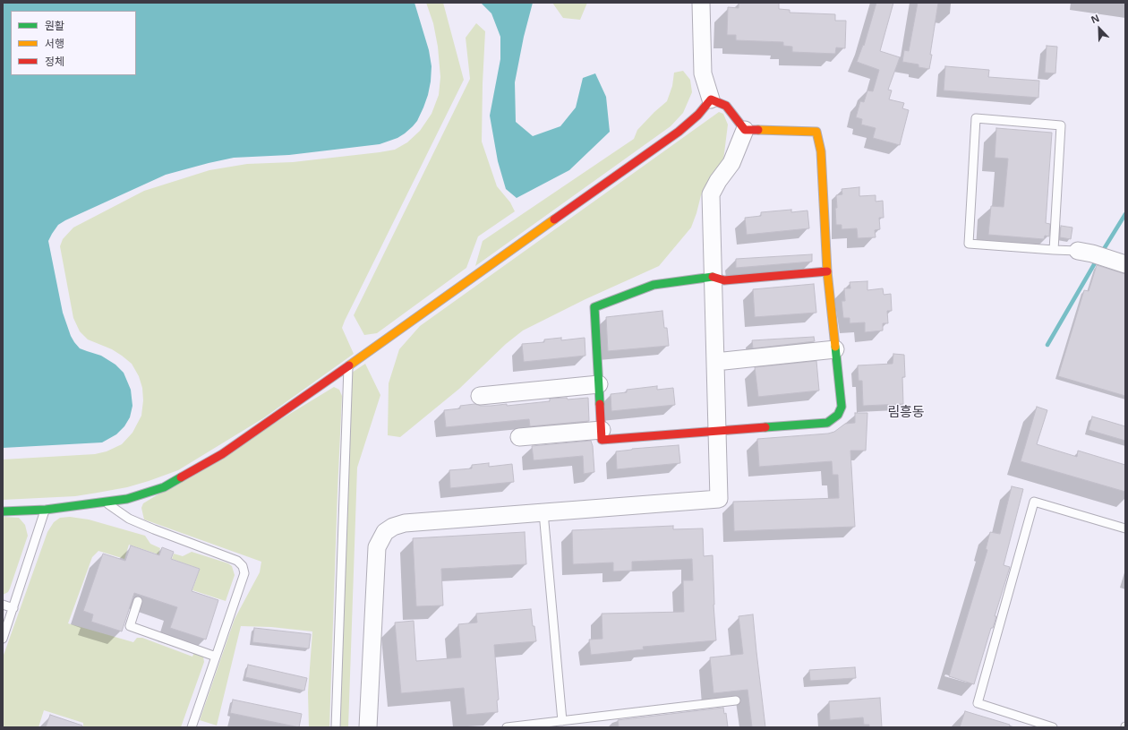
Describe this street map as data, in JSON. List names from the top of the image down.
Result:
{
  "districts": ["림흥동"],
  "legend": ["원활", "서행", "정체"],
  "north": "top left"
}
